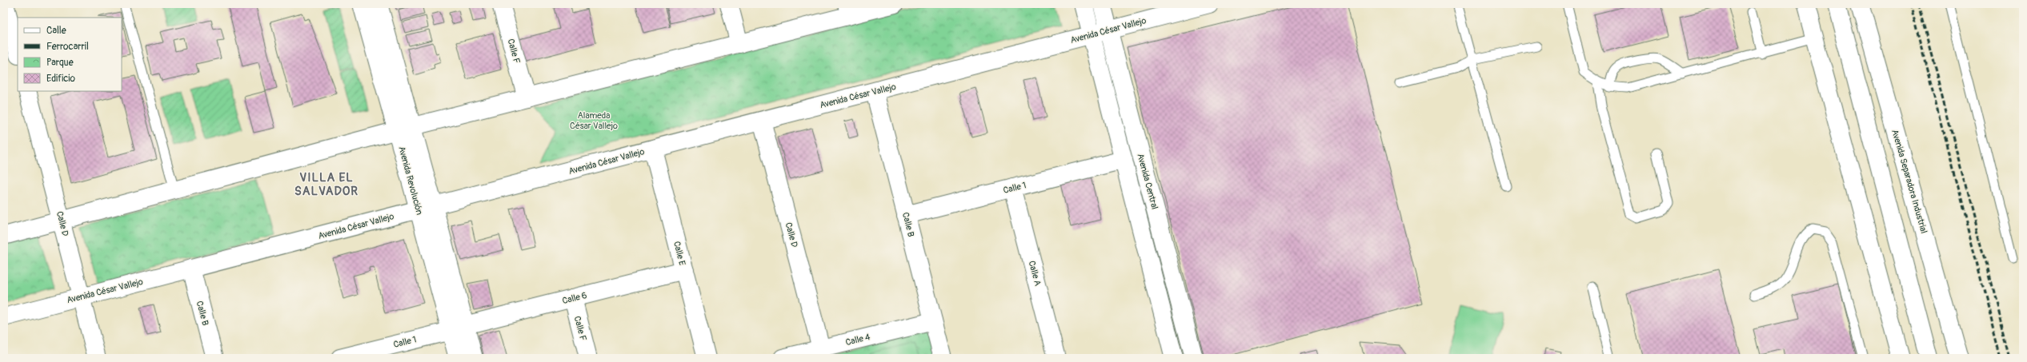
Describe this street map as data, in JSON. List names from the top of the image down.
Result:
{
  "streets": {
    "street": [
      "Avenida César Vallejo",
      "Calle F",
      "Avenida Revolución",
      "Avenida Central",
      "Avenida Separadora Industrial",
      "Calle 1",
      "Calle D",
      "Calle B",
      "Calle E",
      "Calle A",
      "Calle 6",
      "Calle 4"
    ]
  },
  "crossings": [
    ["Avenida César Vallejo", "Avenida Revolución"],
    ["Avenida César Vallejo", "Avenida Central"],
    ["Avenida César Vallejo", "Calle D"],
    ["Avenida César Vallejo", "Calle B"],
    ["Avenida César Vallejo", "Calle E"],
    ["Calle F", "Calle 6"],
    ["Avenida Revolución", "Calle 1"],
    ["Avenida Revolución", "Calle 6"],
    ["Avenida Central", "Calle 1"],
    ["Calle 1", "Calle B"],
    ["Calle 1", "Calle A"],
    ["Calle 1", "Calle 6"],
    ["Calle D", "Calle 4"],
    ["Calle B", "Calle 4"],
    ["Calle E", "Calle 6"]
  ],
  "districts": ["VILLA EL SALVADOR"],
  "parks": ["Alameda César Vallejo"],
  "legend": [
    "Calle",
    "Ferrocarril",
    "Parque",
    "Edificio"
  ]
}
